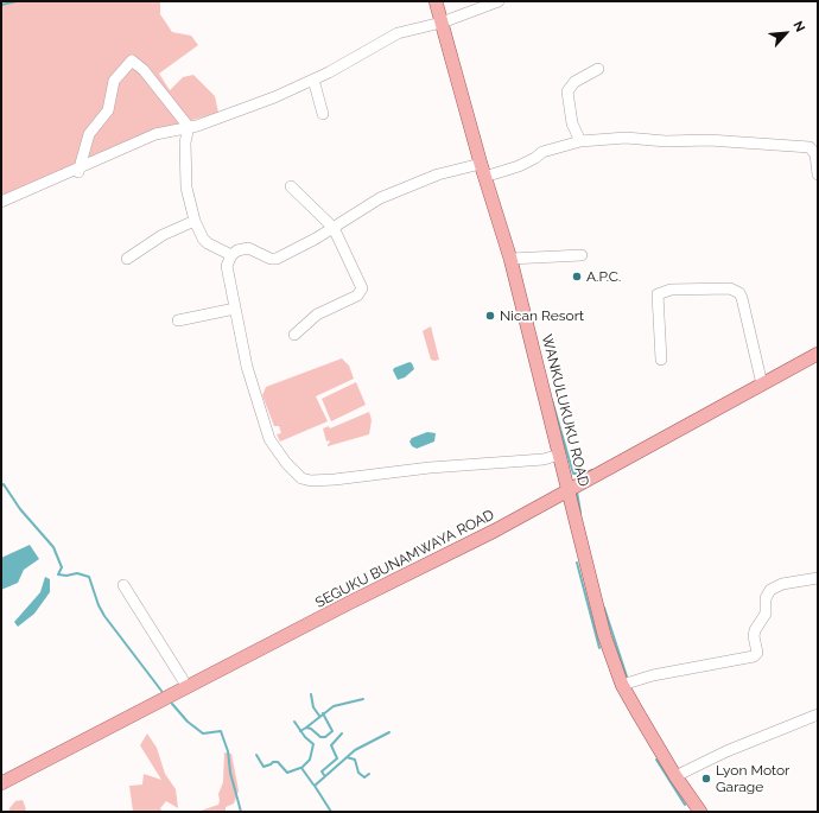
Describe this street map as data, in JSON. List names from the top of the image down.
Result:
{
  "streets": {
    "main road": ["WANKULUKUKU ROAD", "SEGUKU BUNAMWAYA ROAD"]
  },
  "crossings": [
    ["WANKULUKUKU ROAD", "SEGUKU BUNAMWAYA ROAD"]
  ],
  "places": ["A.P.C.", "Nican Resort", "Lyon Motor Garage"],
  "north": "top right"
}
